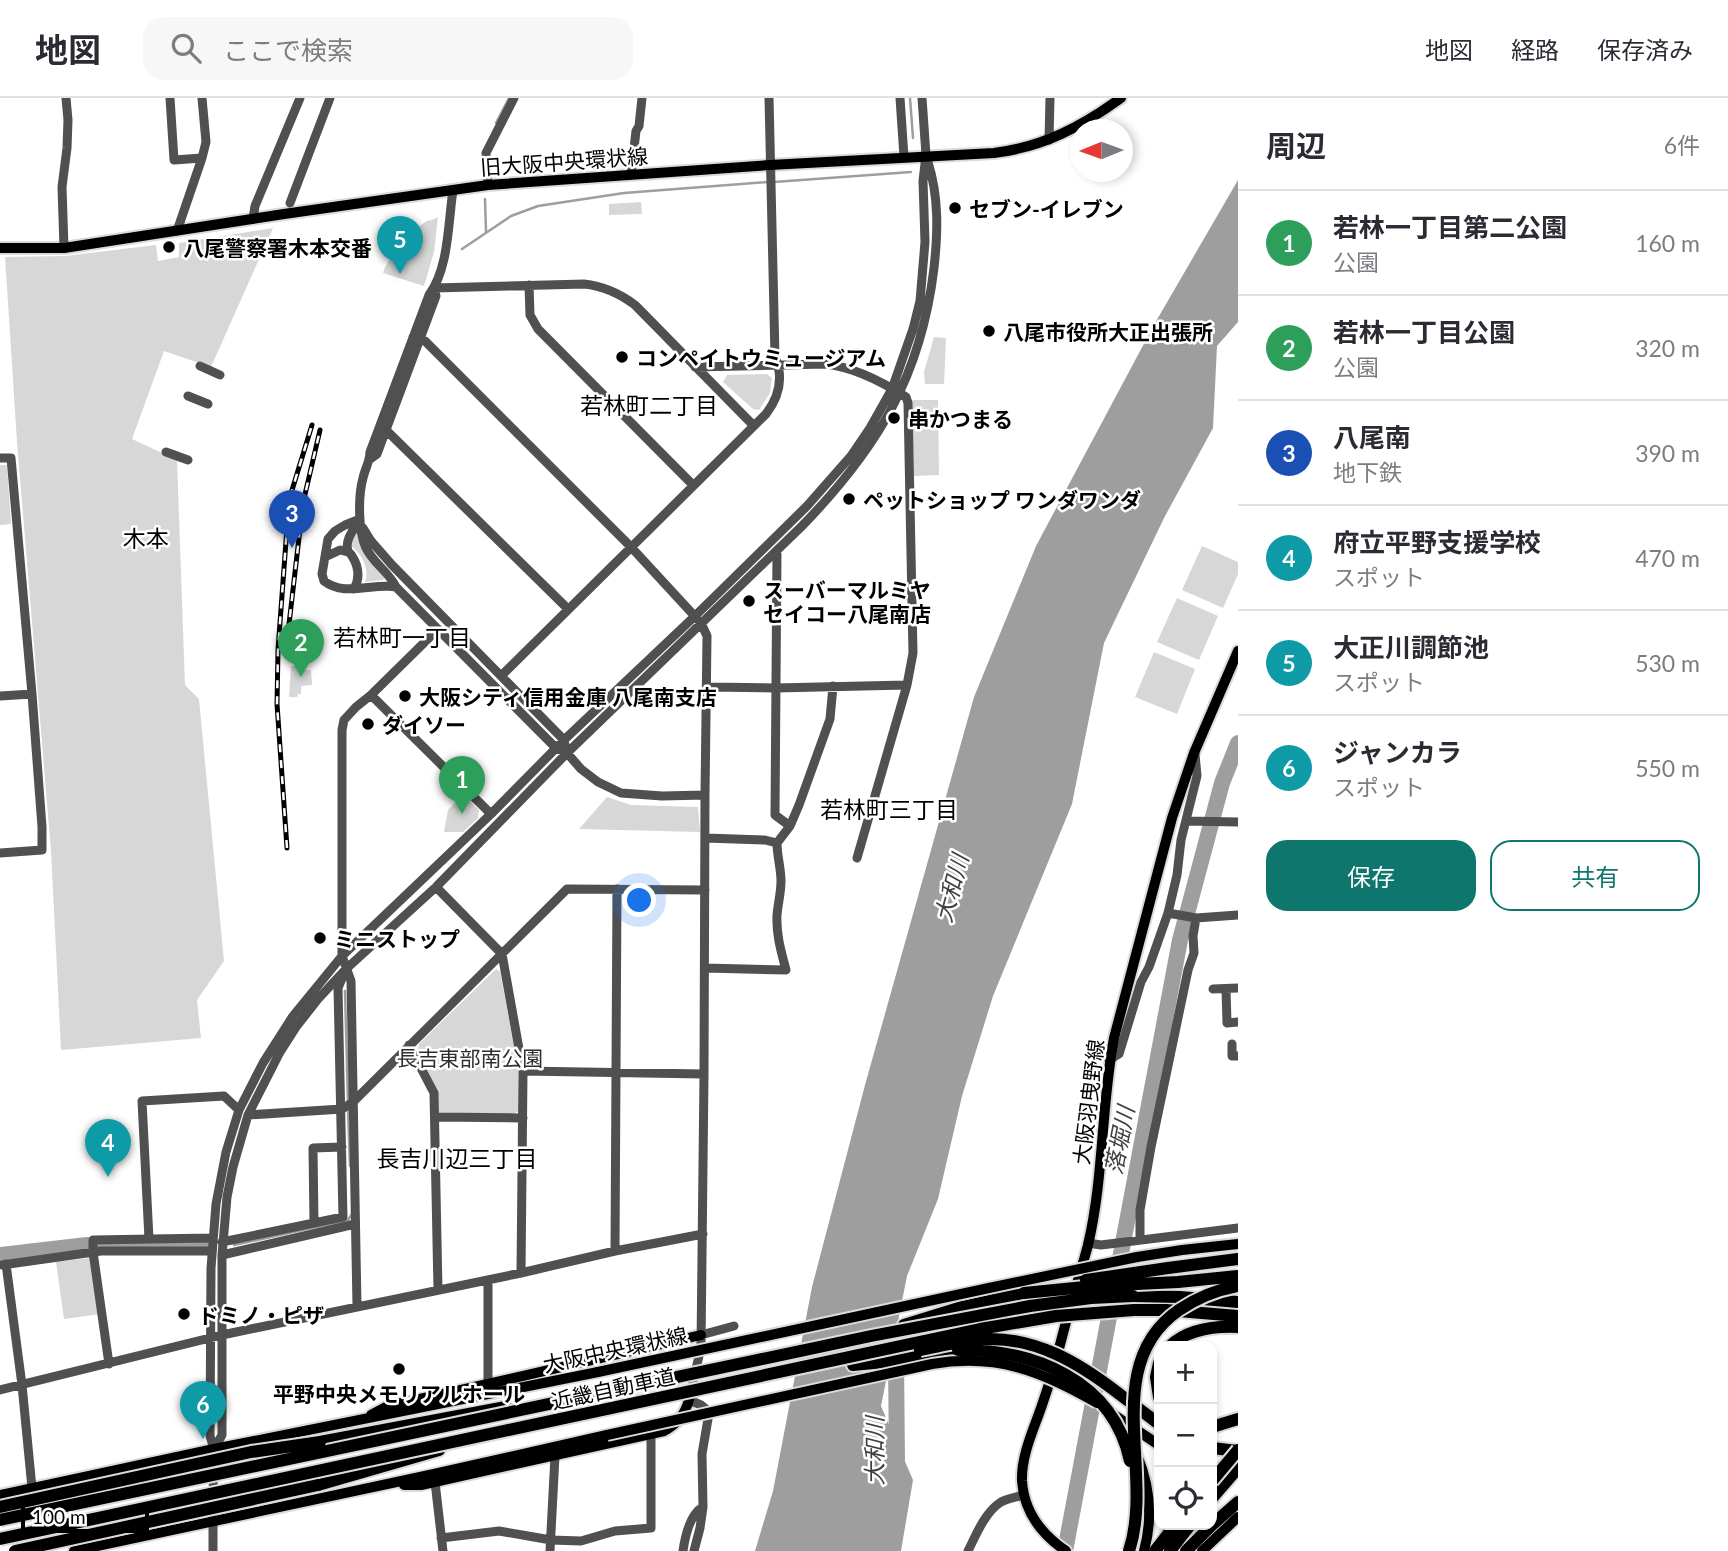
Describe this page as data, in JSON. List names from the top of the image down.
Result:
{
  "streets": {
    "highway": ["近畿自動車道"],
    "main road": ["旧大阪中央環状線", "大阪羽曳野線", "大阪中央環状線"]
  },
  "districts": [
    "若林町二丁目",
    "木本",
    "若林町一丁目",
    "若林町三丁目",
    "長吉川辺三丁目"
  ],
  "water": ["大和川", "落堀川"],
  "parks": ["長吉東部南公園"],
  "places": [
    "セブン-イレブン",
    "八尾警察署木本交番",
    "八尾市役所大正出張所",
    "コンペイトウミュージアム",
    "串かつまる",
    "ペットショップ ワンダワンダ",
    "スーバーマルミヤ セイコー八尾南店",
    "大阪シティ信用金庫 八尾南支店",
    "ダイソー",
    "ミニストップ",
    "ドミノ・ピザ",
    "平野中央メモリアルホール"
  ],
  "scale_bar": "100 m",
  "north": "left",
  "page": {
    "header": "地図",
    "search": "ここで検索",
    "nav": ["地図", "経路", "保存済み"],
    "heading": ["周辺", "6件"],
    "list": [
      {
        "mark": "1",
        "name": "若林一丁目第二公園",
        "note": "公園",
        "value": "160 m"
      },
      {
        "mark": "2",
        "name": "若林一丁目公園",
        "note": "公園",
        "value": "320 m"
      },
      {
        "mark": "3",
        "name": "八尾南",
        "note": "地下鉄",
        "value": "390 m"
      },
      {
        "mark": "4",
        "name": "府立平野支援学校",
        "note": "スポット",
        "value": "470 m"
      },
      {
        "mark": "5",
        "name": "大正川調節池",
        "note": "スポット",
        "value": "530 m"
      },
      {
        "mark": "6",
        "name": "ジャンカラ",
        "note": "スポット",
        "value": "550 m"
      }
    ],
    "pins": [
      "5",
      "3",
      "2",
      "1",
      "4",
      "6"
    ],
    "buttons": ["保存", "共有"],
    "map_buttons": ["+", "−"],
    "scale": "100 m"
  }
}
